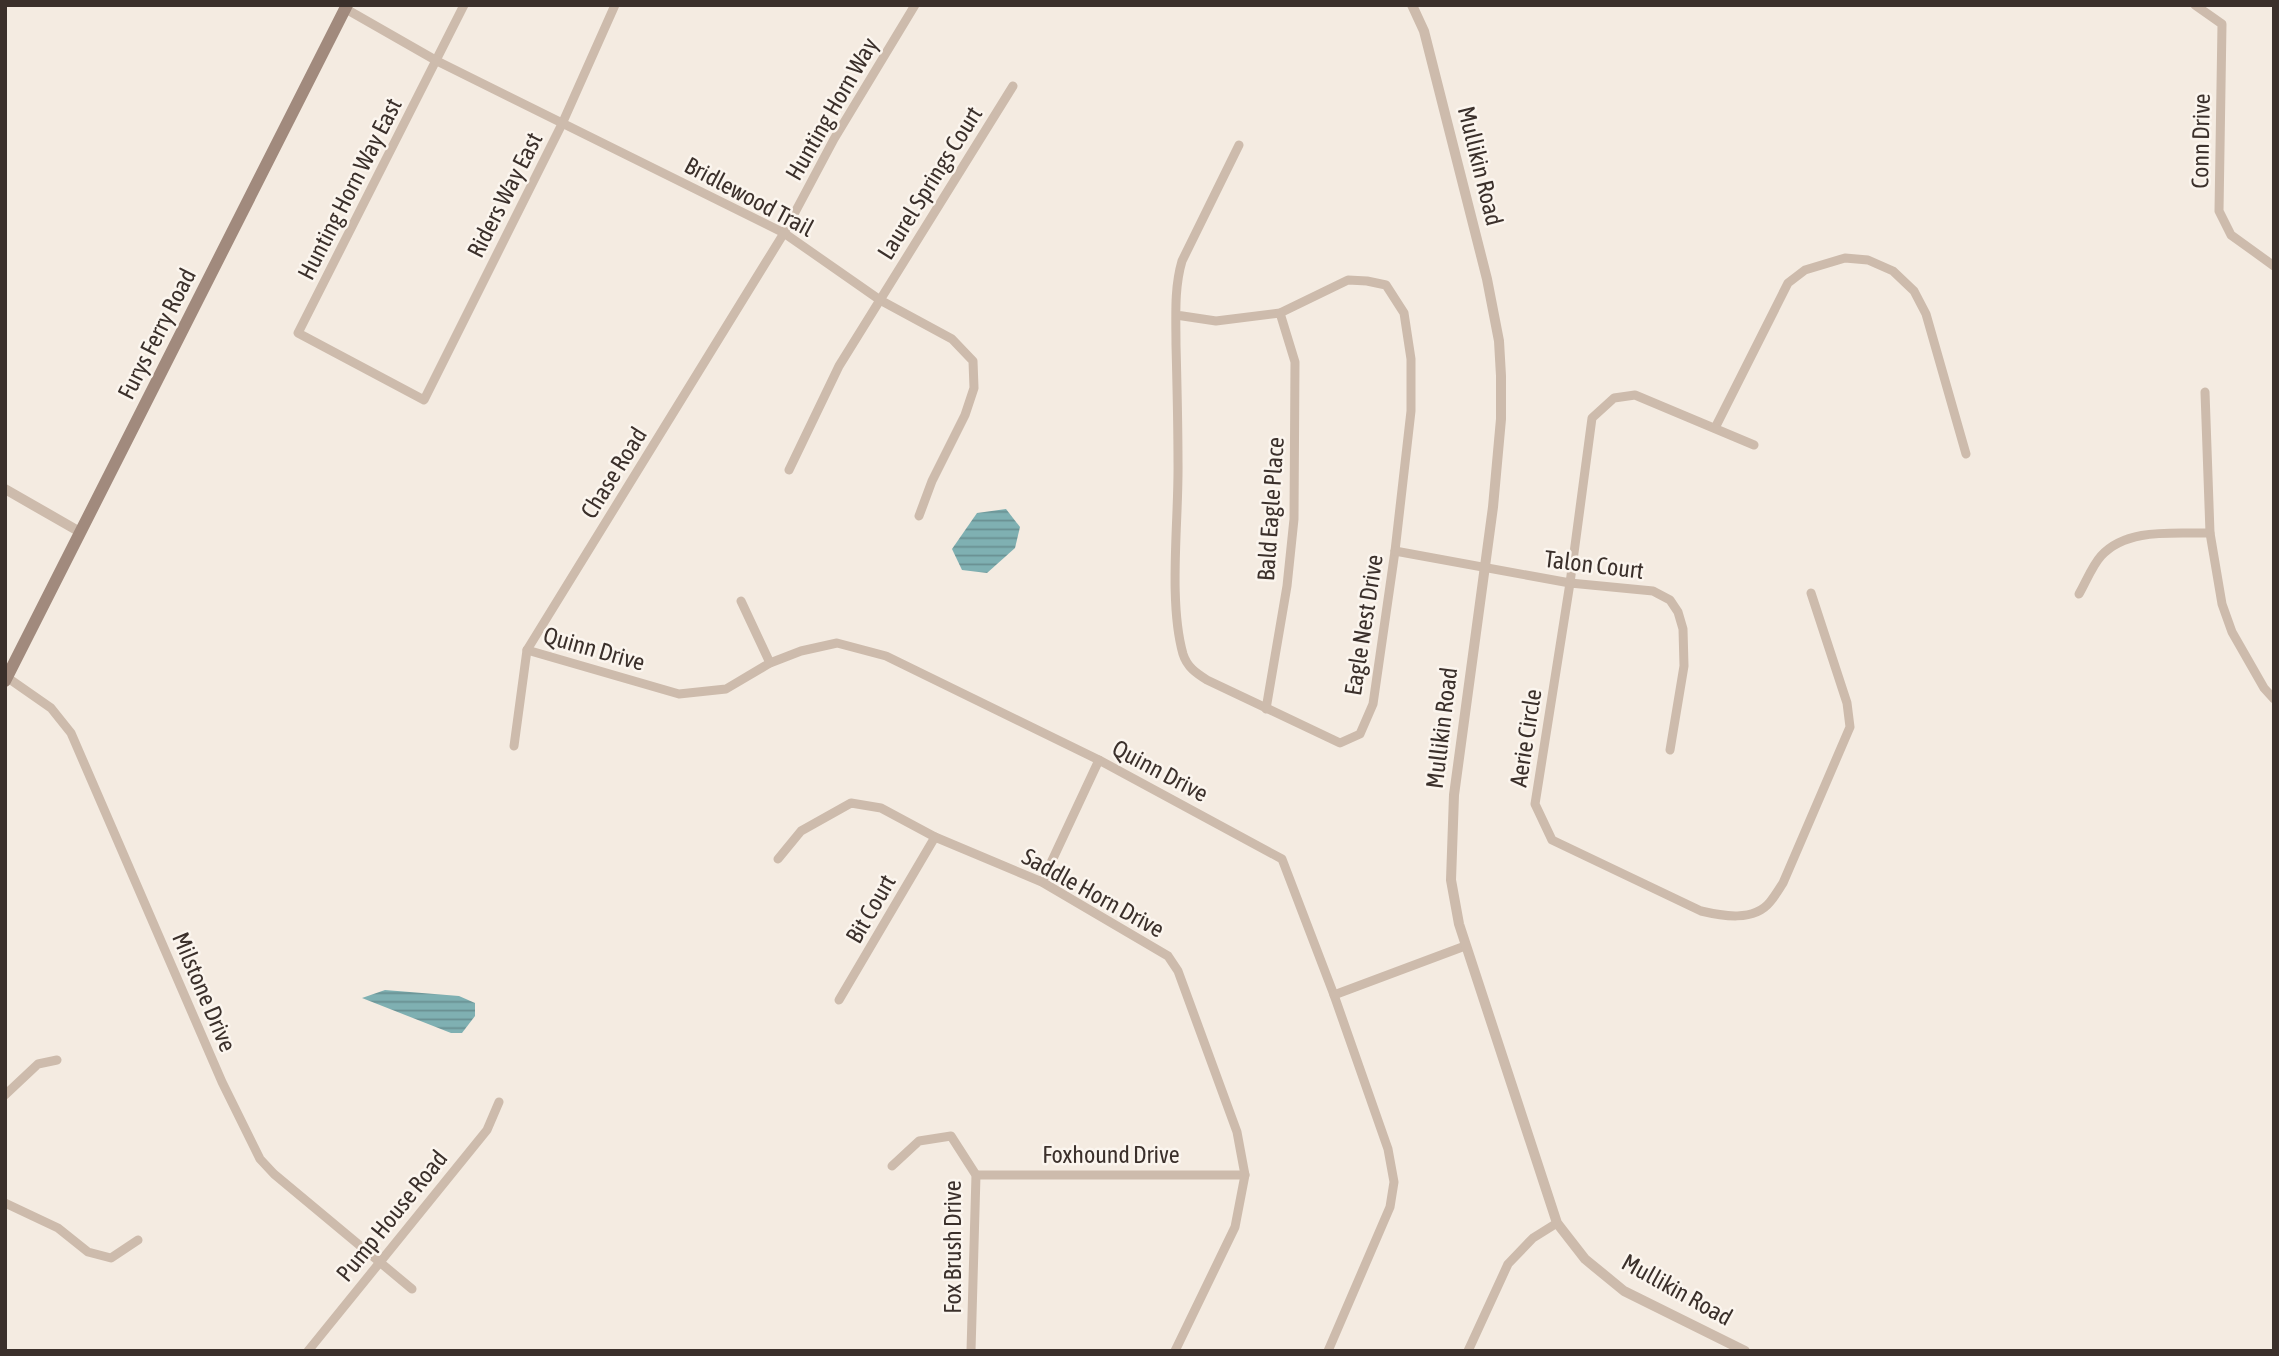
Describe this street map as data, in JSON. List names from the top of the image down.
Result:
{
  "streets": {
    "main road": ["Furys Ferry Road"],
    "street": [
      "Hunting Horn Way",
      "Conn Drive",
      "Mullikin Road",
      "Laurel Springs Court",
      "Hunting Horn Way East",
      "Riders Way East",
      "Bridlewood Trail",
      "Chase Road",
      "Bald Eagle Place",
      "Talon Court",
      "Eagle Nest Drive",
      "Quinn Drive",
      "Aerie Circle",
      "Saddle Horn Drive",
      "Bit Court",
      "Milstone Drive",
      "Foxhound Drive",
      "Pump House Road",
      "Fox Brush Drive"
    ]
  },
  "crossings": [
    ["Hunting Horn Way", "Bridlewood Trail"],
    ["Hunting Horn Way", "Chase Road"],
    ["Mullikin Road", "Talon Court"],
    ["Laurel Springs Court", "Bridlewood Trail"],
    ["Hunting Horn Way East", "Riders Way East"],
    ["Hunting Horn Way East", "Bridlewood Trail"],
    ["Riders Way East", "Bridlewood Trail"],
    ["Bridlewood Trail", "Furys Ferry Road"],
    ["Bridlewood Trail", "Chase Road"],
    ["Furys Ferry Road", "Milstone Drive"],
    ["Chase Road", "Quinn Drive"],
    ["Bald Eagle Place", "Eagle Nest Drive"],
    ["Talon Court", "Eagle Nest Drive"],
    ["Talon Court", "Aerie Circle"],
    ["Saddle Horn Drive", "Bit Court"],
    ["Saddle Horn Drive", "Foxhound Drive"],
    ["Milstone Drive", "Pump House Road"],
    ["Foxhound Drive", "Fox Brush Drive"]
  ]
}
